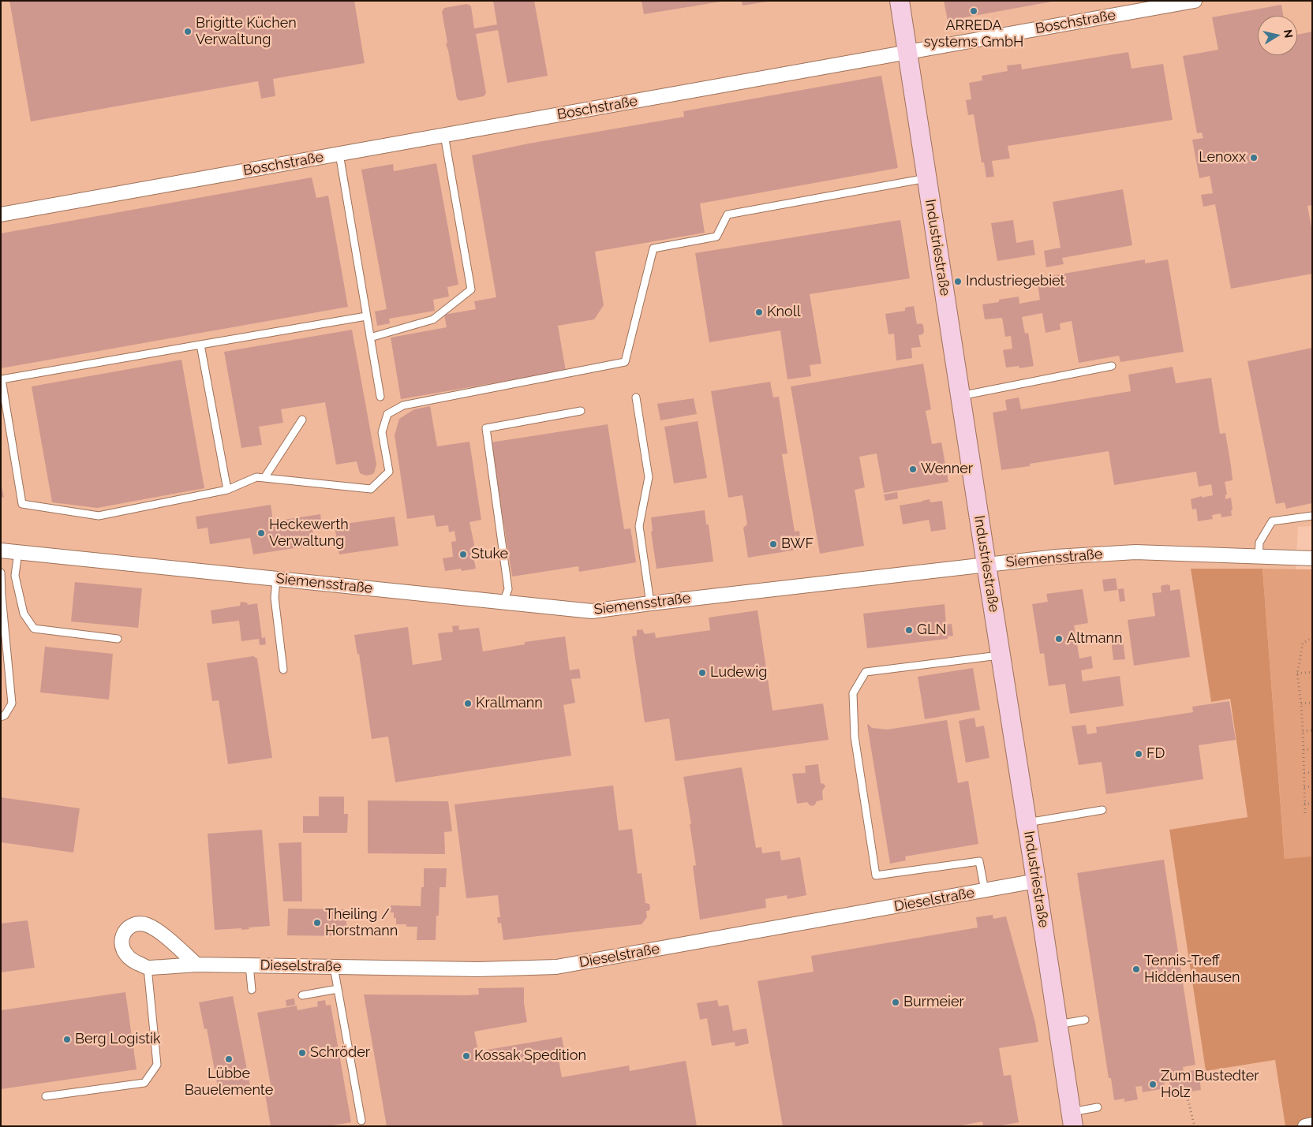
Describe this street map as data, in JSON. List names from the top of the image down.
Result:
{
  "streets": {
    "street": [
      "Boschstraße",
      "Industriestraße",
      "Siemensstraße",
      "Dieselstraße"
    ]
  },
  "crossings": [
    ["Boschstraße", "Industriestraße"],
    ["Industriestraße", "Siemensstraße"],
    ["Industriestraße", "Dieselstraße"]
  ],
  "places": [
    "ARREDA systems GmbH",
    "Brigitte Küchen Verwaltung",
    "Lenoxx",
    "Industriegebiet",
    "Knoll",
    "Wenner",
    "Heckewerth Verwaltung",
    "BWF",
    "Stuke",
    "GLN",
    "Altmann",
    "Ludewig",
    "Krallmann",
    "FD",
    "Theiling / Horstmann",
    "Tennis-Treff Hiddenhausen",
    "Burmeier",
    "Berg Logistik",
    "Schröder",
    "Kossak Spedition",
    "Lübbe Bauelemente",
    "Zum Bustedter Holz"
  ],
  "north": "right"
}
